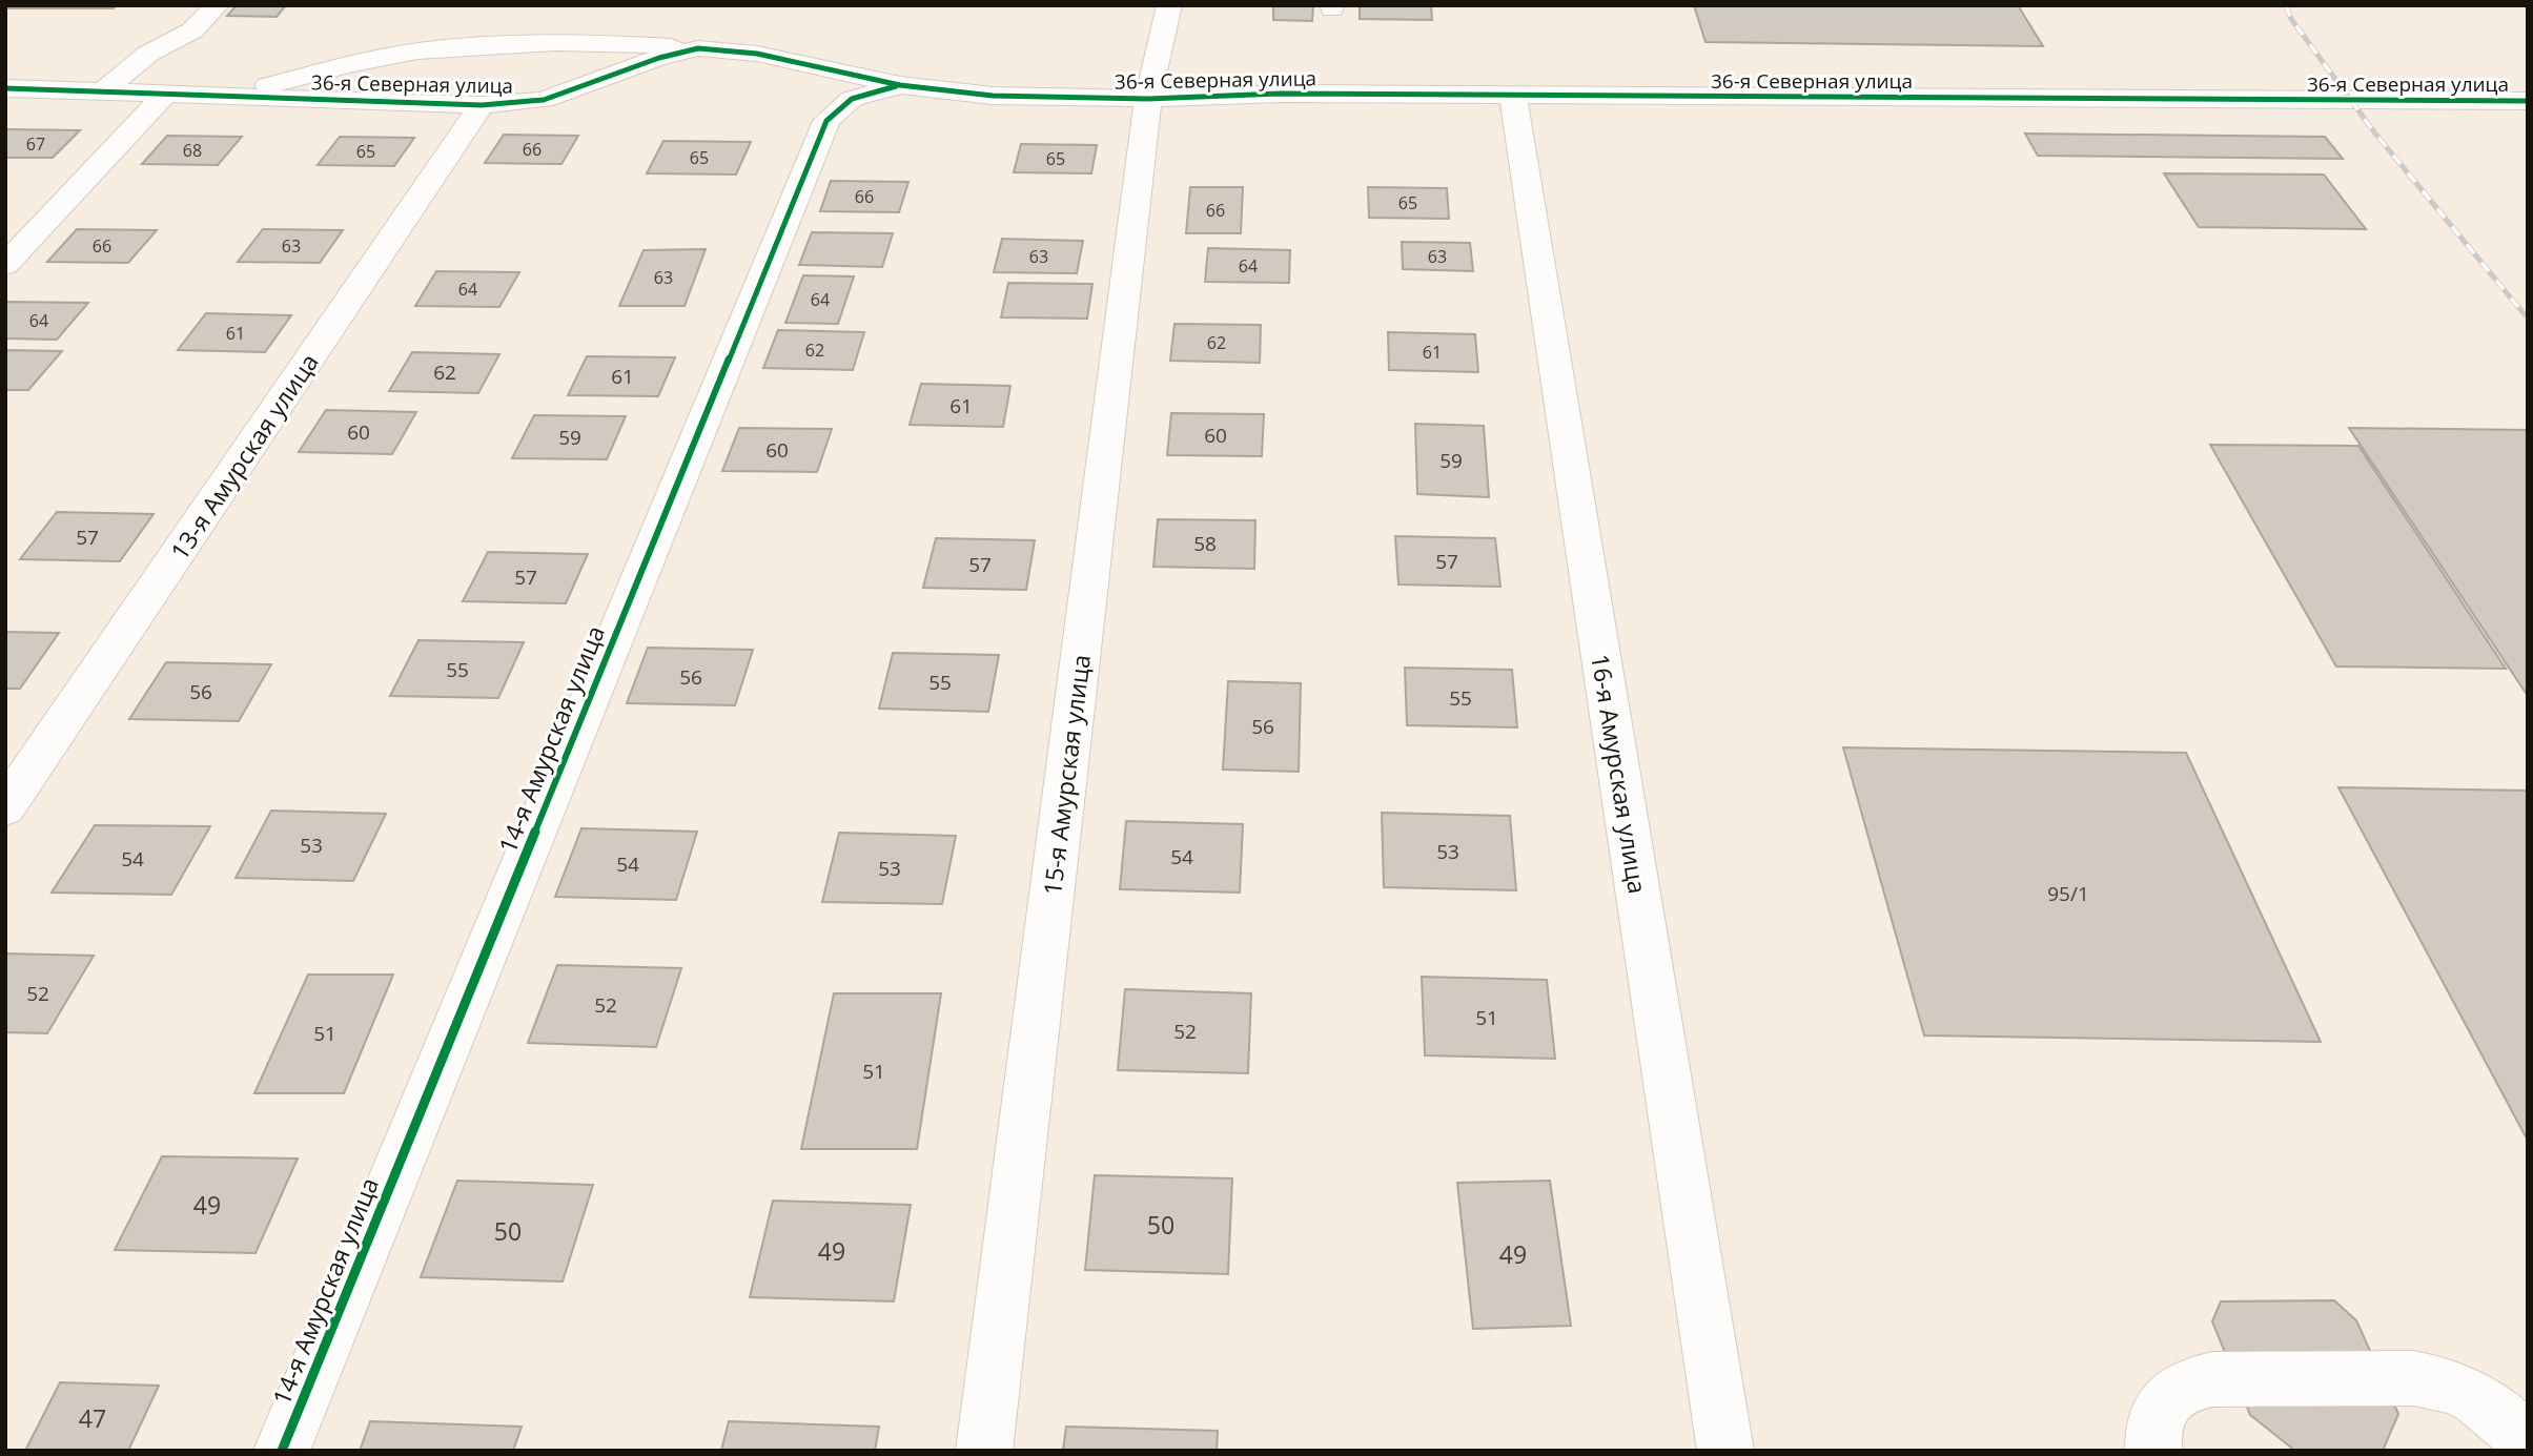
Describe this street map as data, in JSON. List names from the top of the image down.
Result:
{
  "streets": {
    "street": [
      "36-я Северная улица",
      "13-я Амурская улица",
      "14-я Амурская улица",
      "16-я Амурская улица",
      "15-я Амурская улица"
    ]
  },
  "crossings": [
    ["36-я Северная улица", "13-я Амурская улица"],
    ["36-я Северная улица", "14-я Амурская улица"],
    ["36-я Северная улица", "16-я Амурская улица"],
    ["36-я Северная улица", "15-я Амурская улица"]
  ],
  "house_numbers": [
    "67",
    "66",
    "68",
    "65",
    "65",
    "65",
    "66",
    "65",
    "66",
    "66",
    "63",
    "63",
    "63",
    "64",
    "63",
    "64",
    "64",
    "64",
    "61",
    "62",
    "62",
    "61",
    "62",
    "61",
    "61",
    "60",
    "60",
    "59",
    "60",
    "59",
    "57",
    "58",
    "57",
    "57",
    "57",
    "55",
    "56",
    "55",
    "56",
    "55",
    "56",
    "53",
    "53",
    "54",
    "54",
    "54",
    "53",
    "95/1",
    "52",
    "52",
    "51",
    "52",
    "51",
    "51",
    "49",
    "50",
    "50",
    "49",
    "49",
    "47"
  ]
}
